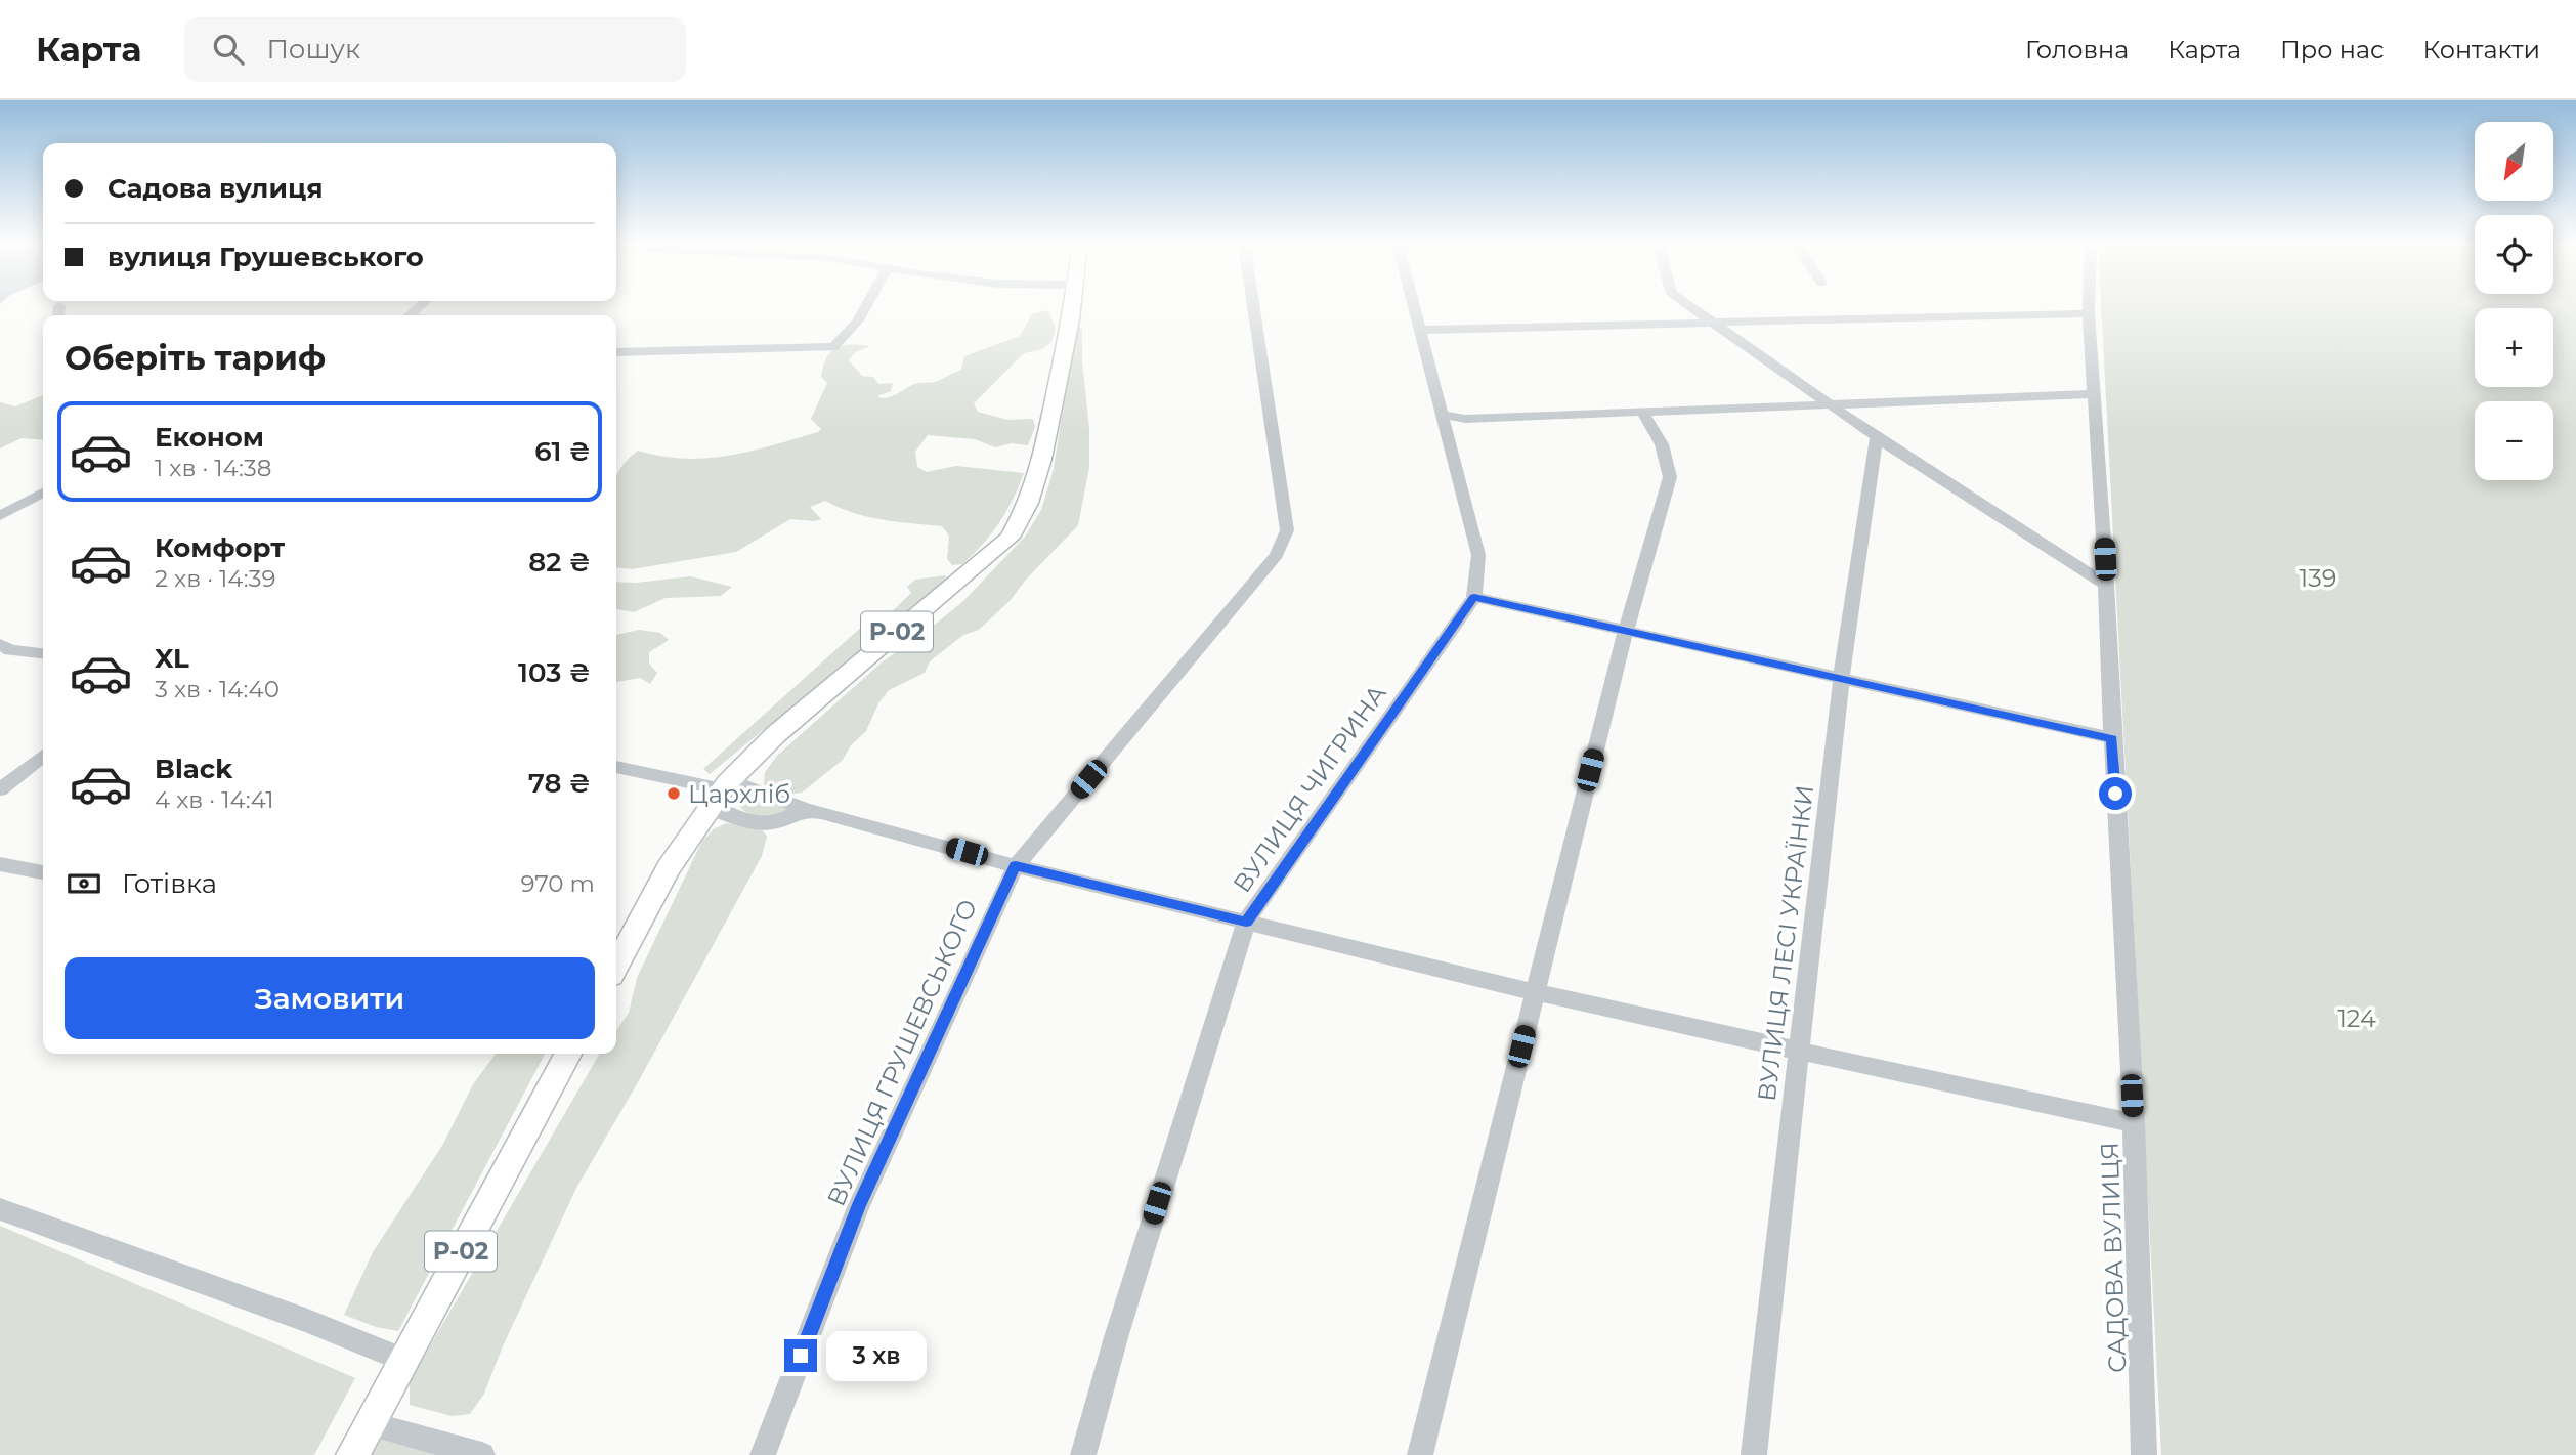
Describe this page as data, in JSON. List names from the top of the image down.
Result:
{
  "streets": {
    "main road": ["Р-02"],
    "street": [
      "ВУЛИЦЯ ЧИГРИНА",
      "ВУЛИЦЯ ЛЕСІ УКРАЇНКИ",
      "ВУЛИЦЯ ГРУШЕВСЬКОГО",
      "САДОВА ВУЛИЦЯ"
    ]
  },
  "parks": ["139", "124"],
  "places": ["Цархліб"],
  "north": "bottom left",
  "page": {
    "header": "Карта",
    "search": "Пошук",
    "nav": [
      "Головна",
      "Карта",
      "Про нас",
      "Контакти"
    ],
    "map_buttons": ["+", "−"],
    "banner": ["Садова вулиця", "вулиця Грушевського"],
    "heading": "Оберіть тариф",
    "list": [
      {
        "name": "Економ",
        "note": "1 хв · 14:38",
        "value": "61 ₴"
      },
      {
        "name": "Комфорт",
        "note": "2 хв · 14:39",
        "value": "82 ₴"
      },
      {
        "name": "XL",
        "note": "3 хв · 14:40",
        "value": "103 ₴"
      },
      {
        "name": "Black",
        "note": "4 хв · 14:41",
        "value": "78 ₴"
      }
    ],
    "pay": ["Готівка", "970 m"],
    "buttons": "Замовити",
    "bubble": "3 хв"
  }
}
